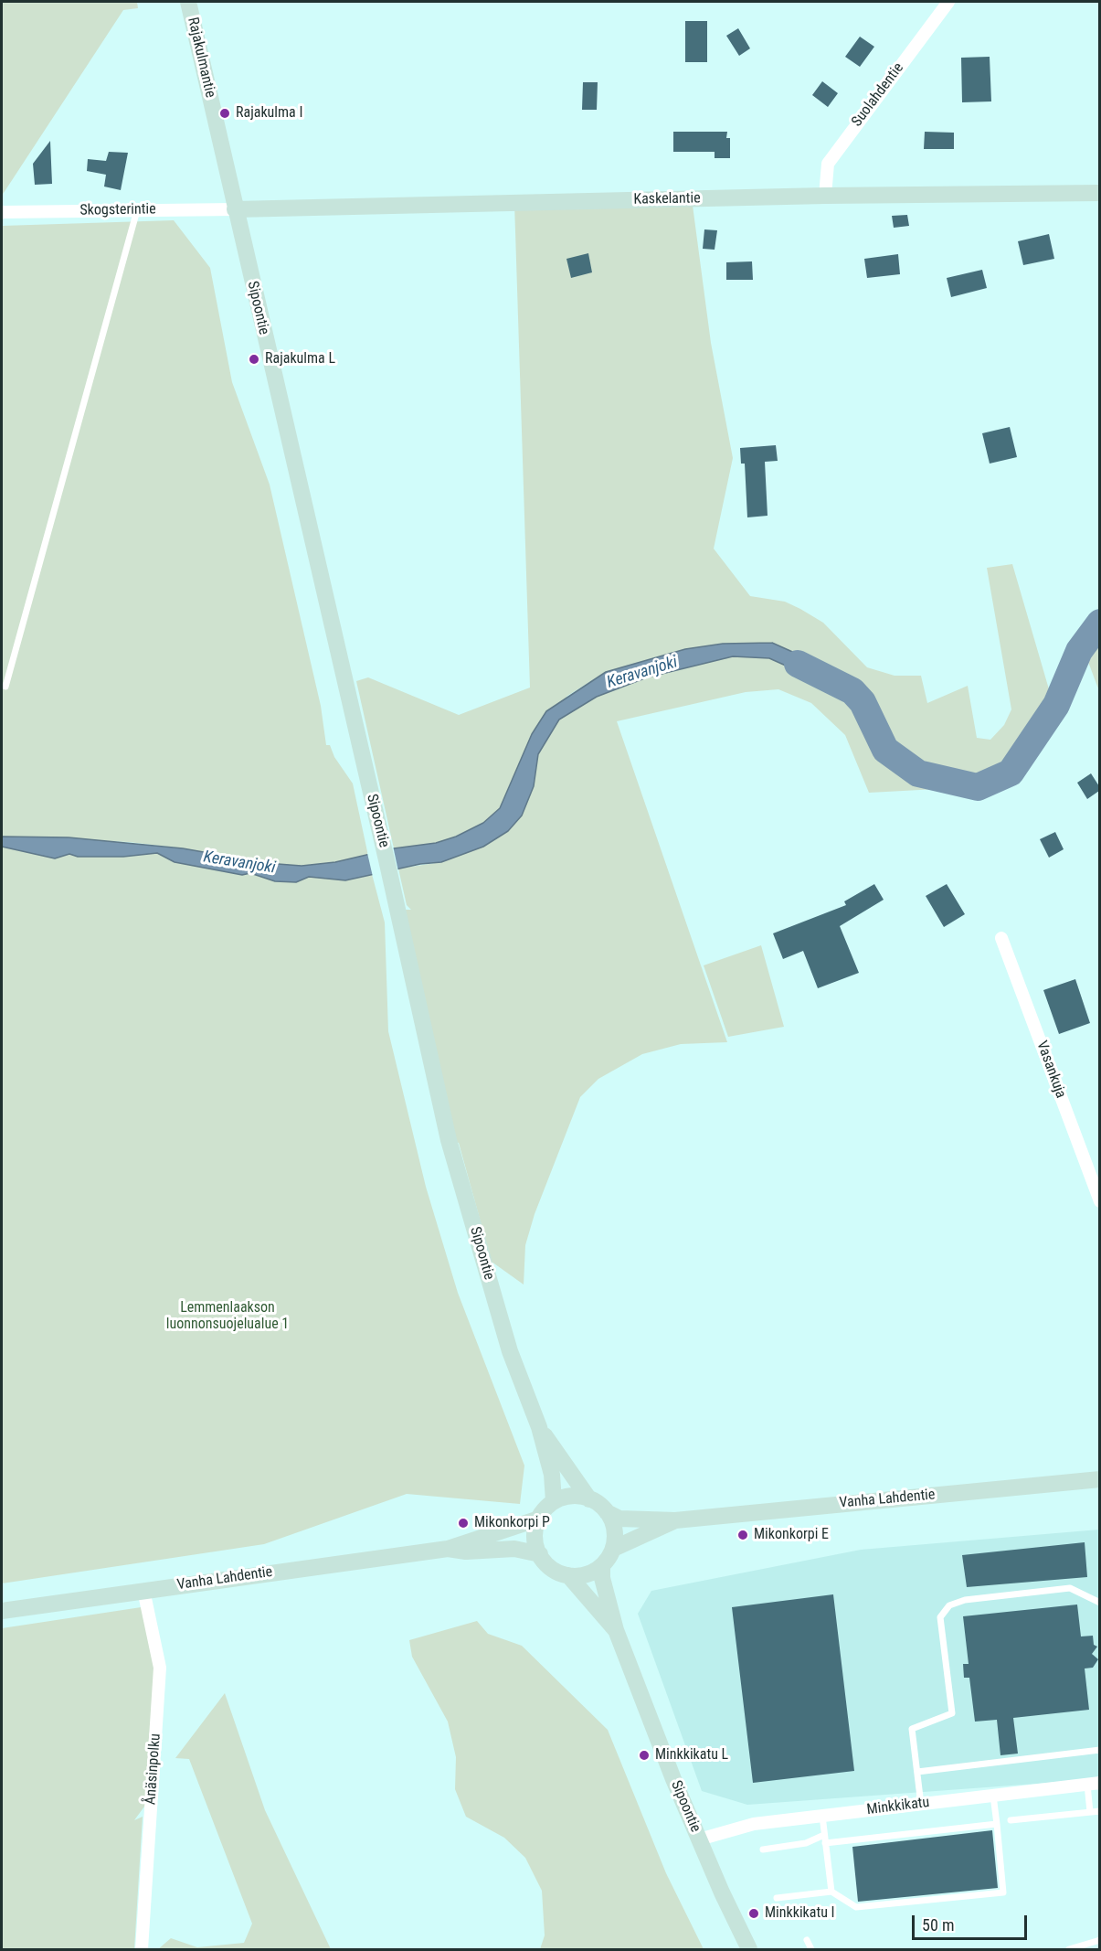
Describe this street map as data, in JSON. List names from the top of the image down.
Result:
{
  "streets": {
    "main road": [
      "Rajakulmantie",
      "Kaskelantie",
      "Sipoontie",
      "Vanha Lahdentie"
    ],
    "street": [
      "Suolahdentie",
      "Skogsterintie",
      "Vasankuja",
      "Ånäsinpolku",
      "Minkkikatu"
    ]
  },
  "crossings": [
    ["Rajakulmantie", "Kaskelantie"],
    ["Rajakulmantie", "Skogsterintie"],
    ["Rajakulmantie", "Sipoontie"],
    ["Suolahdentie", "Kaskelantie"],
    ["Kaskelantie", "Skogsterintie"],
    ["Kaskelantie", "Sipoontie"],
    ["Skogsterintie", "Sipoontie"],
    ["Sipoontie", "Vanha Lahdentie"],
    ["Sipoontie", "Minkkikatu"],
    ["Vanha Lahdentie", "Ånäsinpolku"]
  ],
  "water": ["Keravanjoki"],
  "parks": ["Lemmenlaakson luonnonsuojelualue 1"],
  "places": [
    "Rajakulma I",
    "Rajakulma L",
    "Mikonkorpi P",
    "Mikonkorpi E",
    "Minkkikatu L",
    "Minkkikatu I"
  ],
  "scale_bar": "50 m"
}
